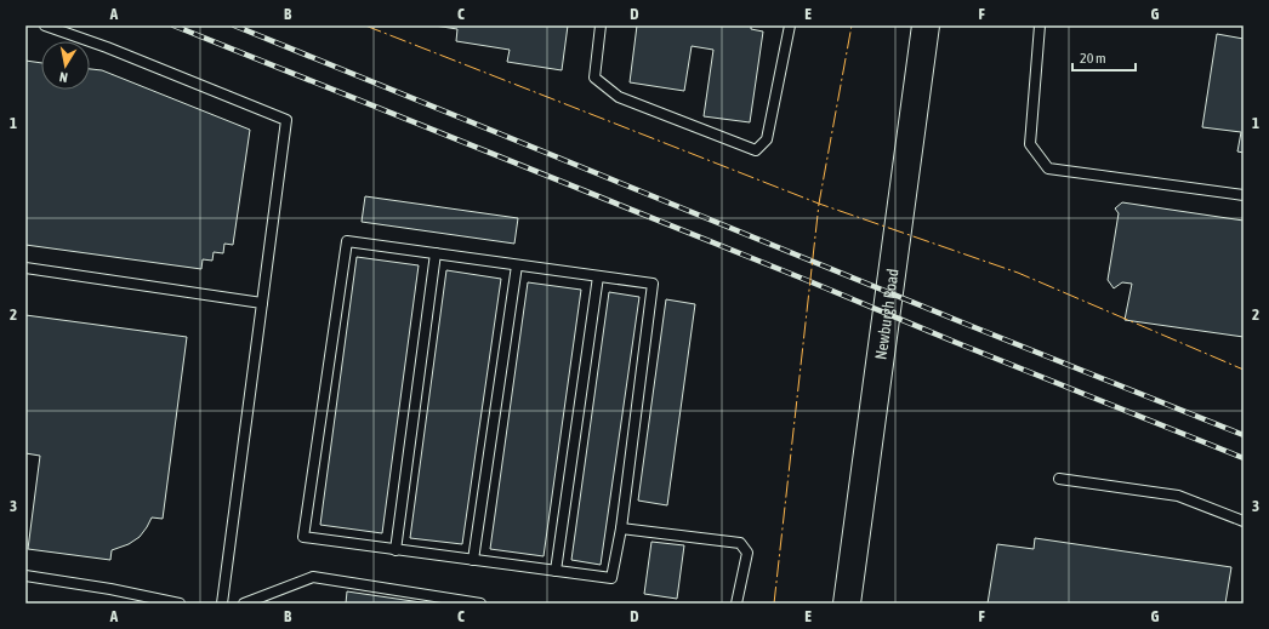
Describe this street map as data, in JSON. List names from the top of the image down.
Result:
{
  "streets": {
    "main road": ["Newburgh Road"]
  },
  "scale_bar": "20 m",
  "north": "bottom",
  "grid": {
    "columns": [
      "A",
      "B",
      "C",
      "D",
      "E",
      "F",
      "G"
    ],
    "rows": ["1", "2", "3"]
  }
}
